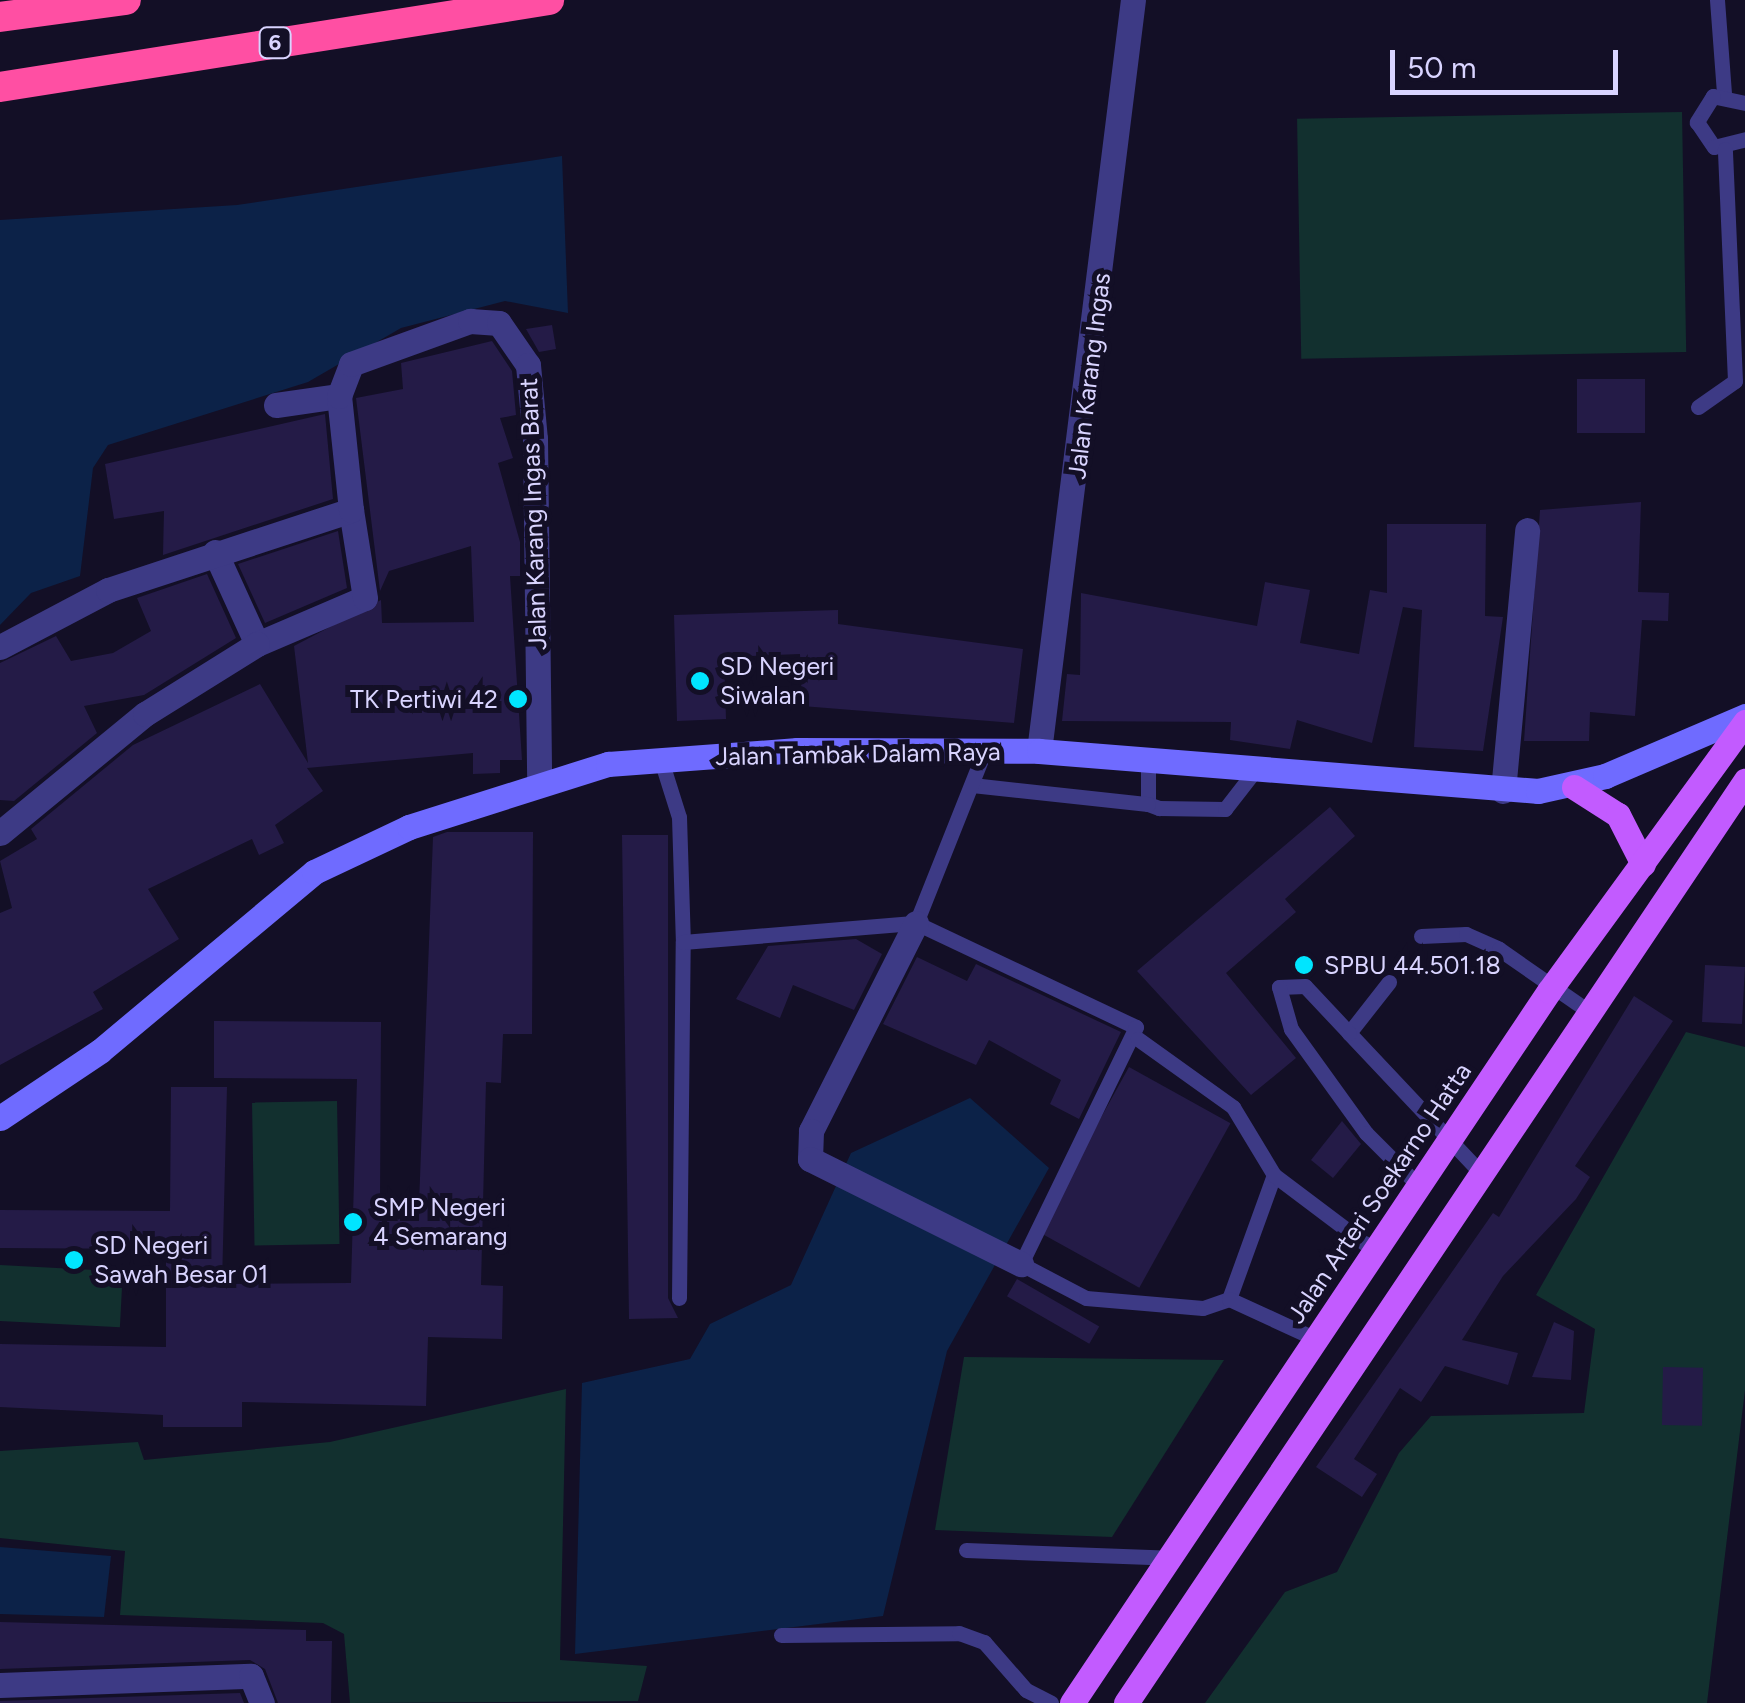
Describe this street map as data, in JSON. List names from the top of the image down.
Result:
{
  "streets": {
    "highway": ["6"],
    "main road": ["Jalan Arteri Soekarno Hatta"],
    "street": ["Jalan Karang Ingas", "Jalan Karang Ingas Barat", "Jalan Tambak Dalam Raya"]
  },
  "crossings": [
    ["Jalan Karang Ingas", "Jalan Tambak Dalam Raya"],
    ["Jalan Karang Ingas Barat", "Jalan Tambak Dalam Raya"],
    ["Jalan Tambak Dalam Raya", "Jalan Arteri Soekarno Hatta"]
  ],
  "places": [
    "SD Negeri Siwalan",
    "TK Pertiwi 42",
    "SPBU 44.501.18",
    "SMP Negeri 4 Semarang",
    "SD Negeri Sawah Besar 01"
  ],
  "scale_bar": "50 m"
}
